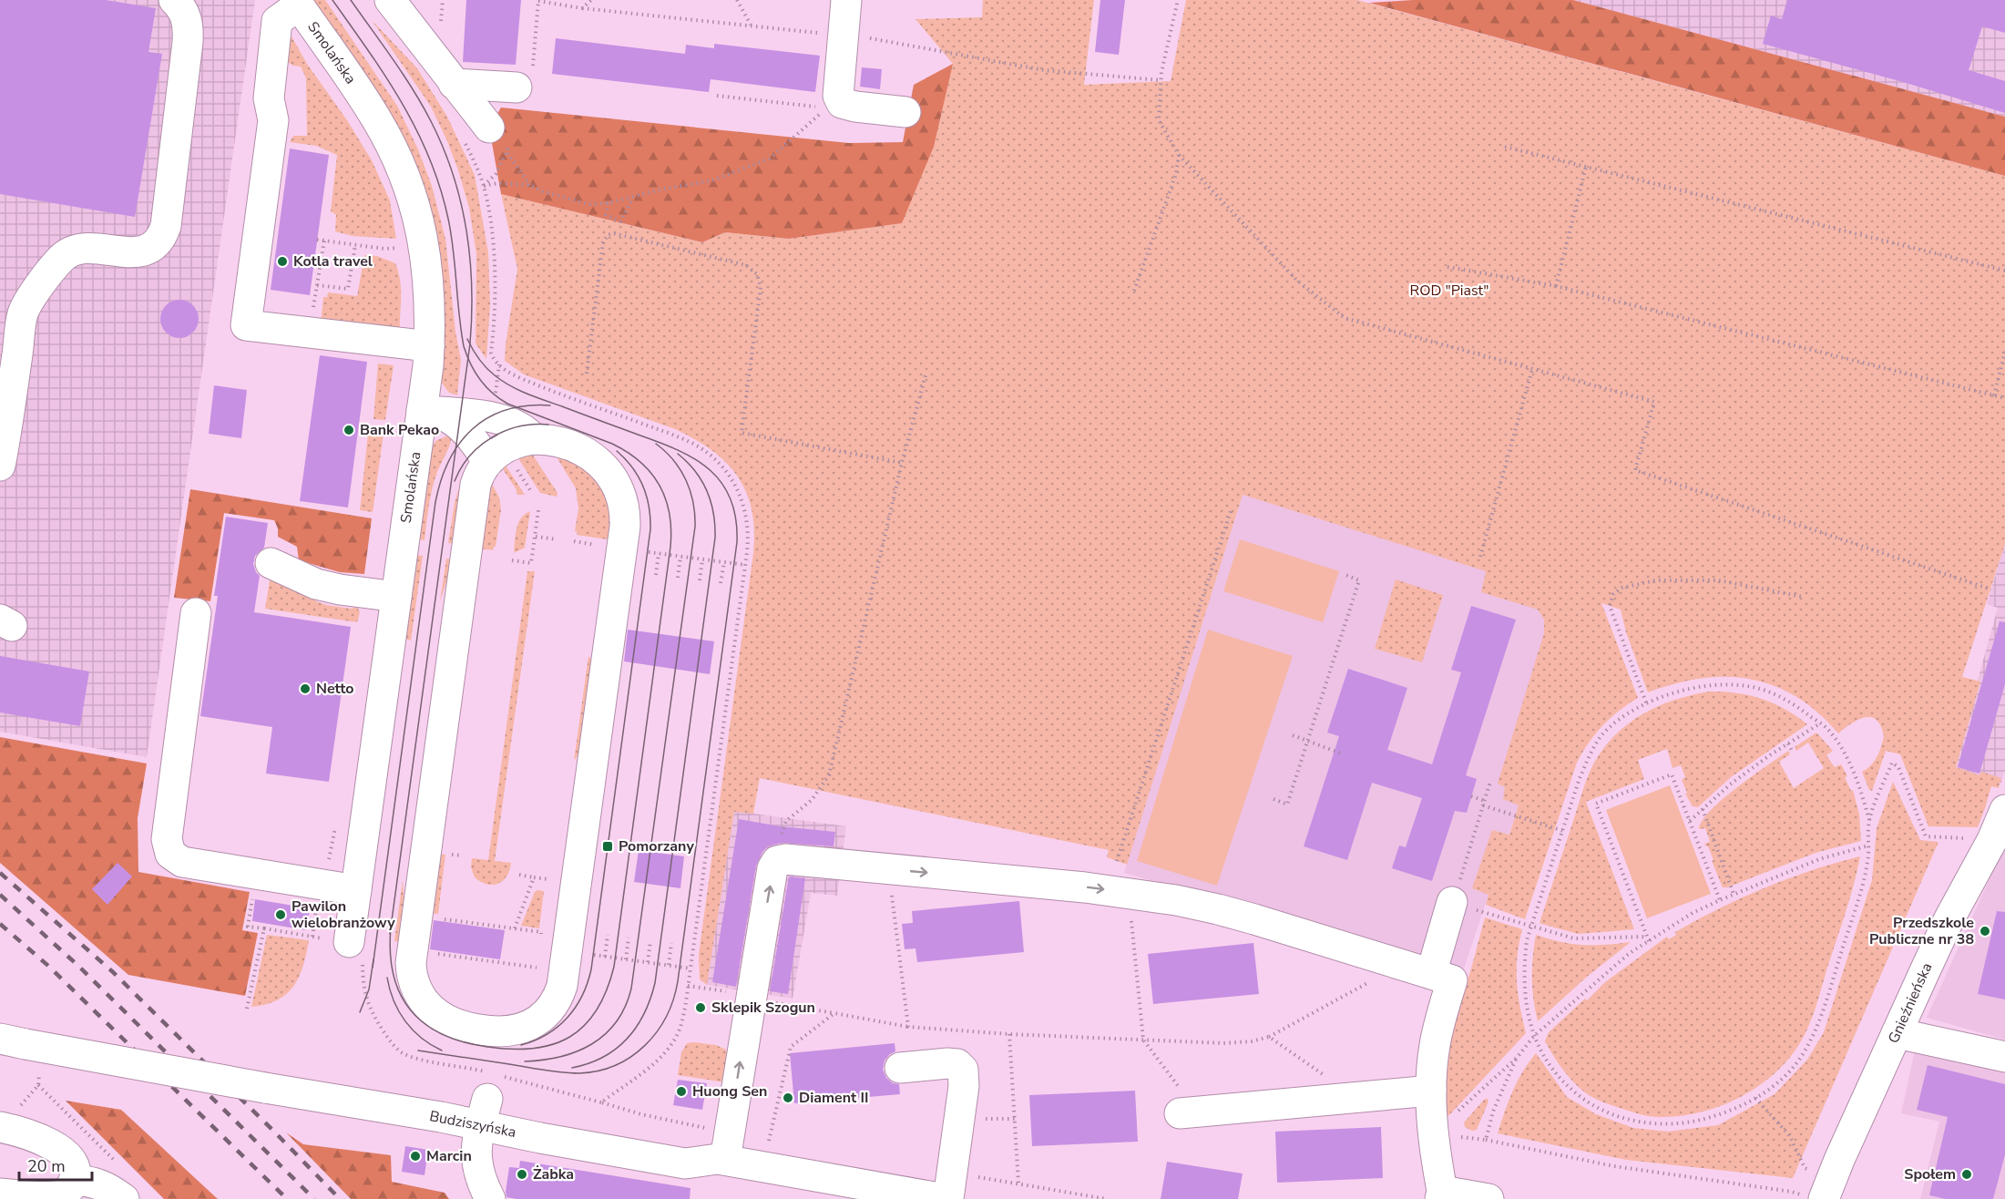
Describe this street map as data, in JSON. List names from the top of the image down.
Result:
{
  "streets": {
    "street": ["Smolańska", "Gnieźnieńska", "Budziszyńska"]
  },
  "parks": ["ROD \"Piast\""],
  "places": {
    "other": [
      "Kotla travel",
      "Bank Pekao",
      "Netto",
      "Pawilon wielobranżowy",
      "Przedszkole Publiczne nr 38",
      "Sklepik Szogun",
      "Huong Sen",
      "Diament II",
      "Marcin",
      "Żabka",
      "Społem"
    ],
    "transit": ["Pomorzany"]
  },
  "scale_bar": "20 m"
}
